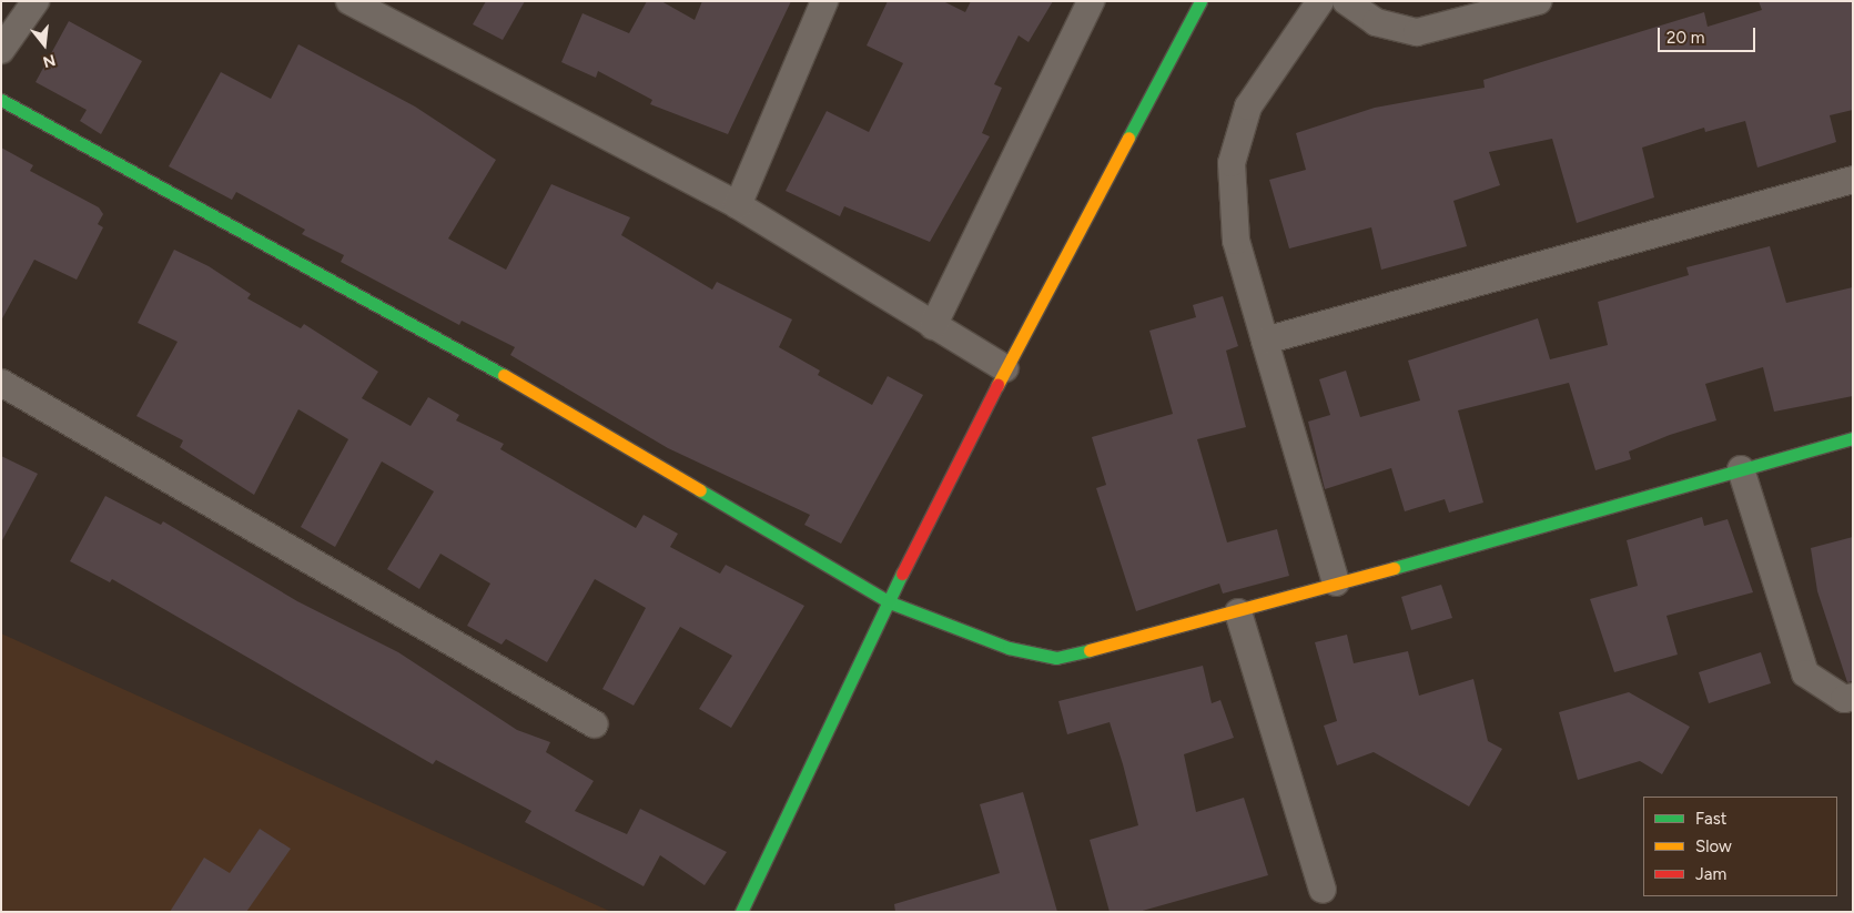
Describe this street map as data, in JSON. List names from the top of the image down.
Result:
{
  "legend": ["Fast", "Slow", "Jam"],
  "scale_bar": "20 m",
  "north": "bottom"
}
